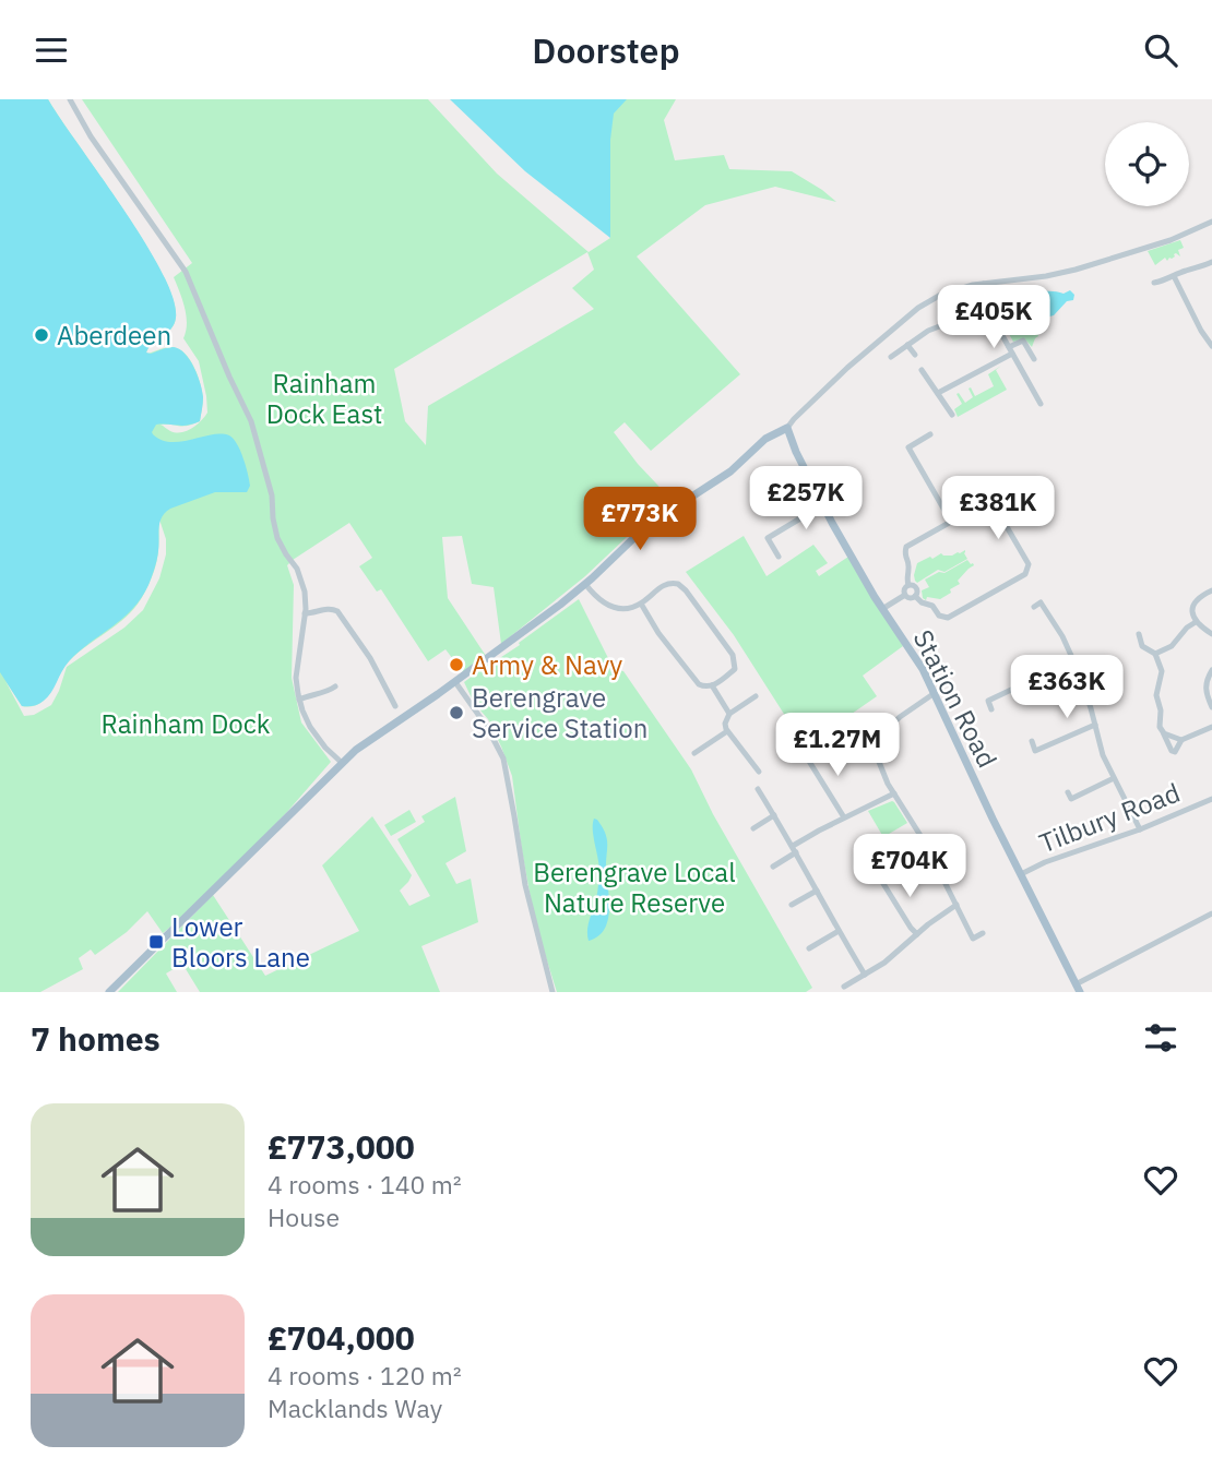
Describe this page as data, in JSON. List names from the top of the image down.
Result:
{
  "streets": {
    "main road": ["Station Road"],
    "street": ["Tilbury Road"]
  },
  "crossings": [
    ["Station Road", "Tilbury Road"]
  ],
  "parks": ["Rainham Dock East", "Rainham Dock", "Berengrave Local Nature Reserve"],
  "places": {
    "other": ["Aberdeen", "Army & Navy", "Berengrave Service Station"],
    "transit": ["Lower Bloors Lane"]
  },
  "page": {
    "header": "Doorstep",
    "price": [
      "£405K",
      "£257K",
      "£381K",
      "£773K",
      "£363K",
      "£1.27M",
      "£704K"
    ],
    "heading": "7 homes",
    "list": [
      {
        "name": "£773,000",
        "note": "4 rooms · 140 m² · House"
      },
      {
        "name": "£704,000",
        "note": "4 rooms · 120 m² · Macklands Way"
      }
    ]
  }
}
